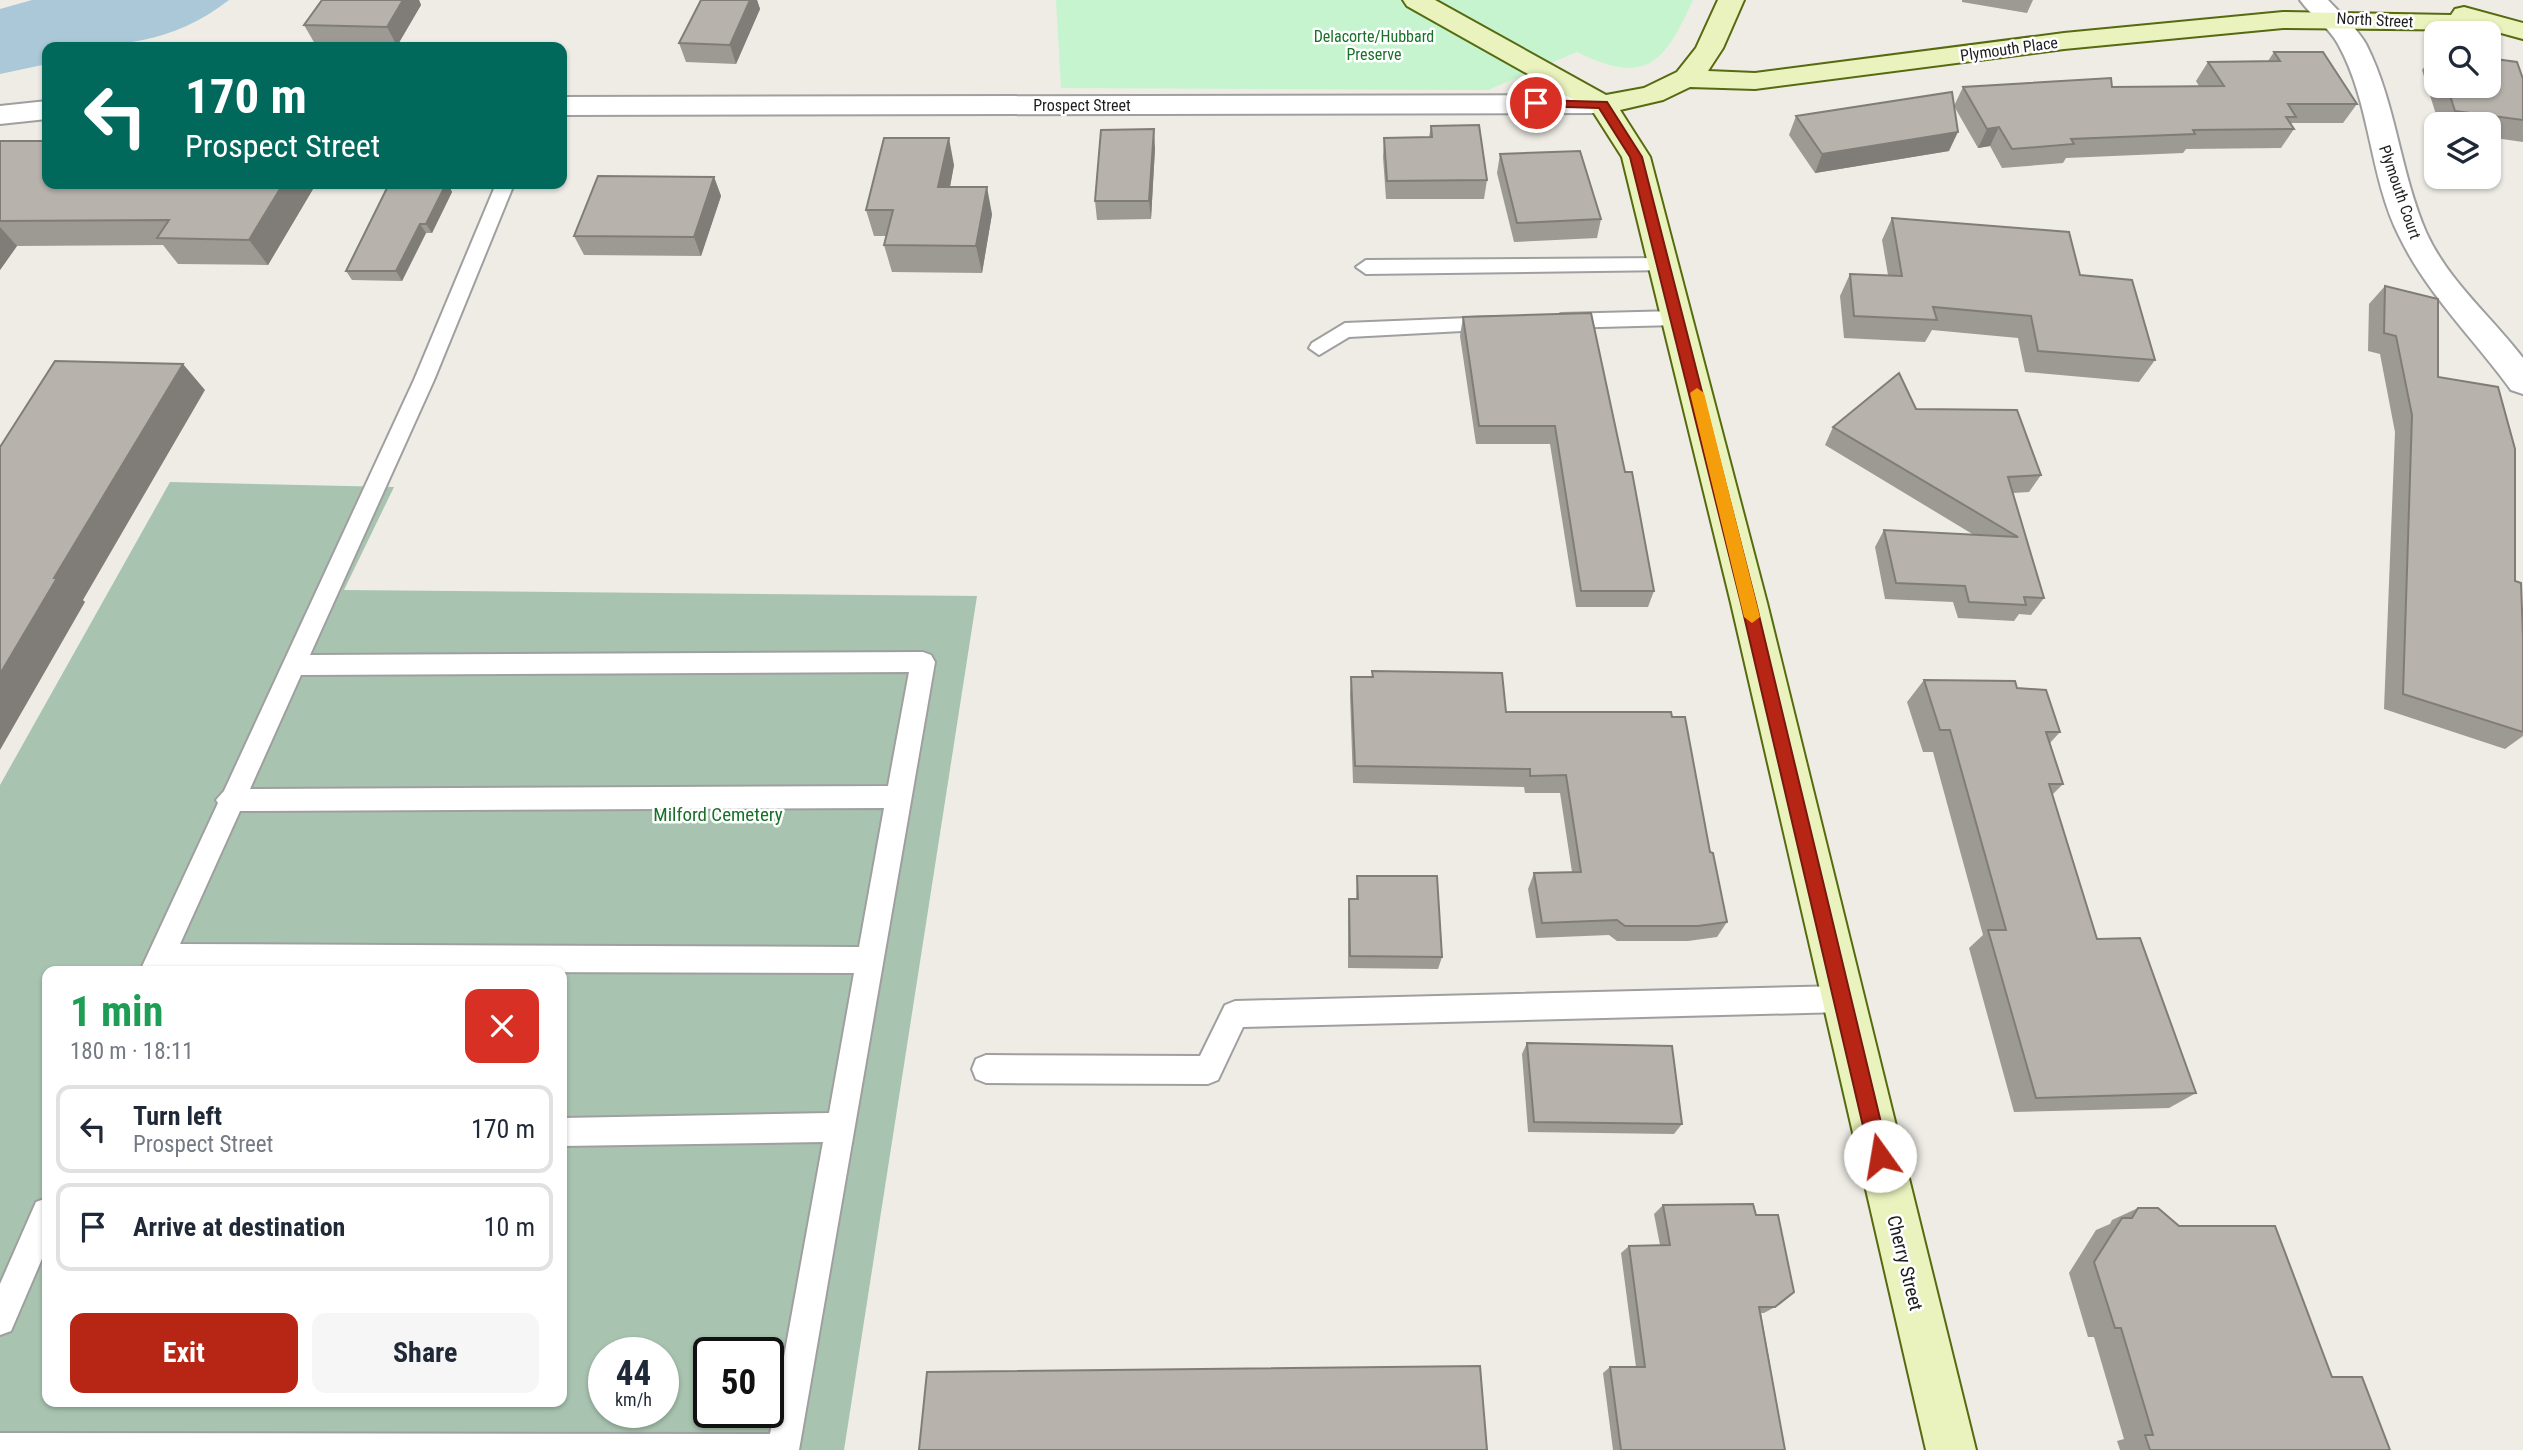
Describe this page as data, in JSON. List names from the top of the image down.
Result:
{
  "streets": {
    "main road": ["North Street", "Plymouth Place", "Cherry Street"],
    "street": ["Prospect Street", "Plymouth Court"]
  },
  "crossings": [
    ["North Street", "Plymouth Place"],
    ["North Street", "Plymouth Court"],
    ["Plymouth Place", "Plymouth Court"],
    ["Prospect Street", "Cherry Street"]
  ],
  "parks": ["Delacorte/Hubbard Preserve", "Milford Cemetery"],
  "page": {
    "turn": ["170 m", "Prospect Street"],
    "heading": ["1 min", "180 m · 18:11"],
    "list": [
      {
        "name": "Turn left",
        "note": "Prospect Street",
        "value": "170 m"
      },
      {
        "name": "Arrive at destination",
        "value": "10 m"
      }
    ],
    "buttons": ["Exit", "Share"],
    "speed": "44 km/h",
    "limit": "50"
  }
}
